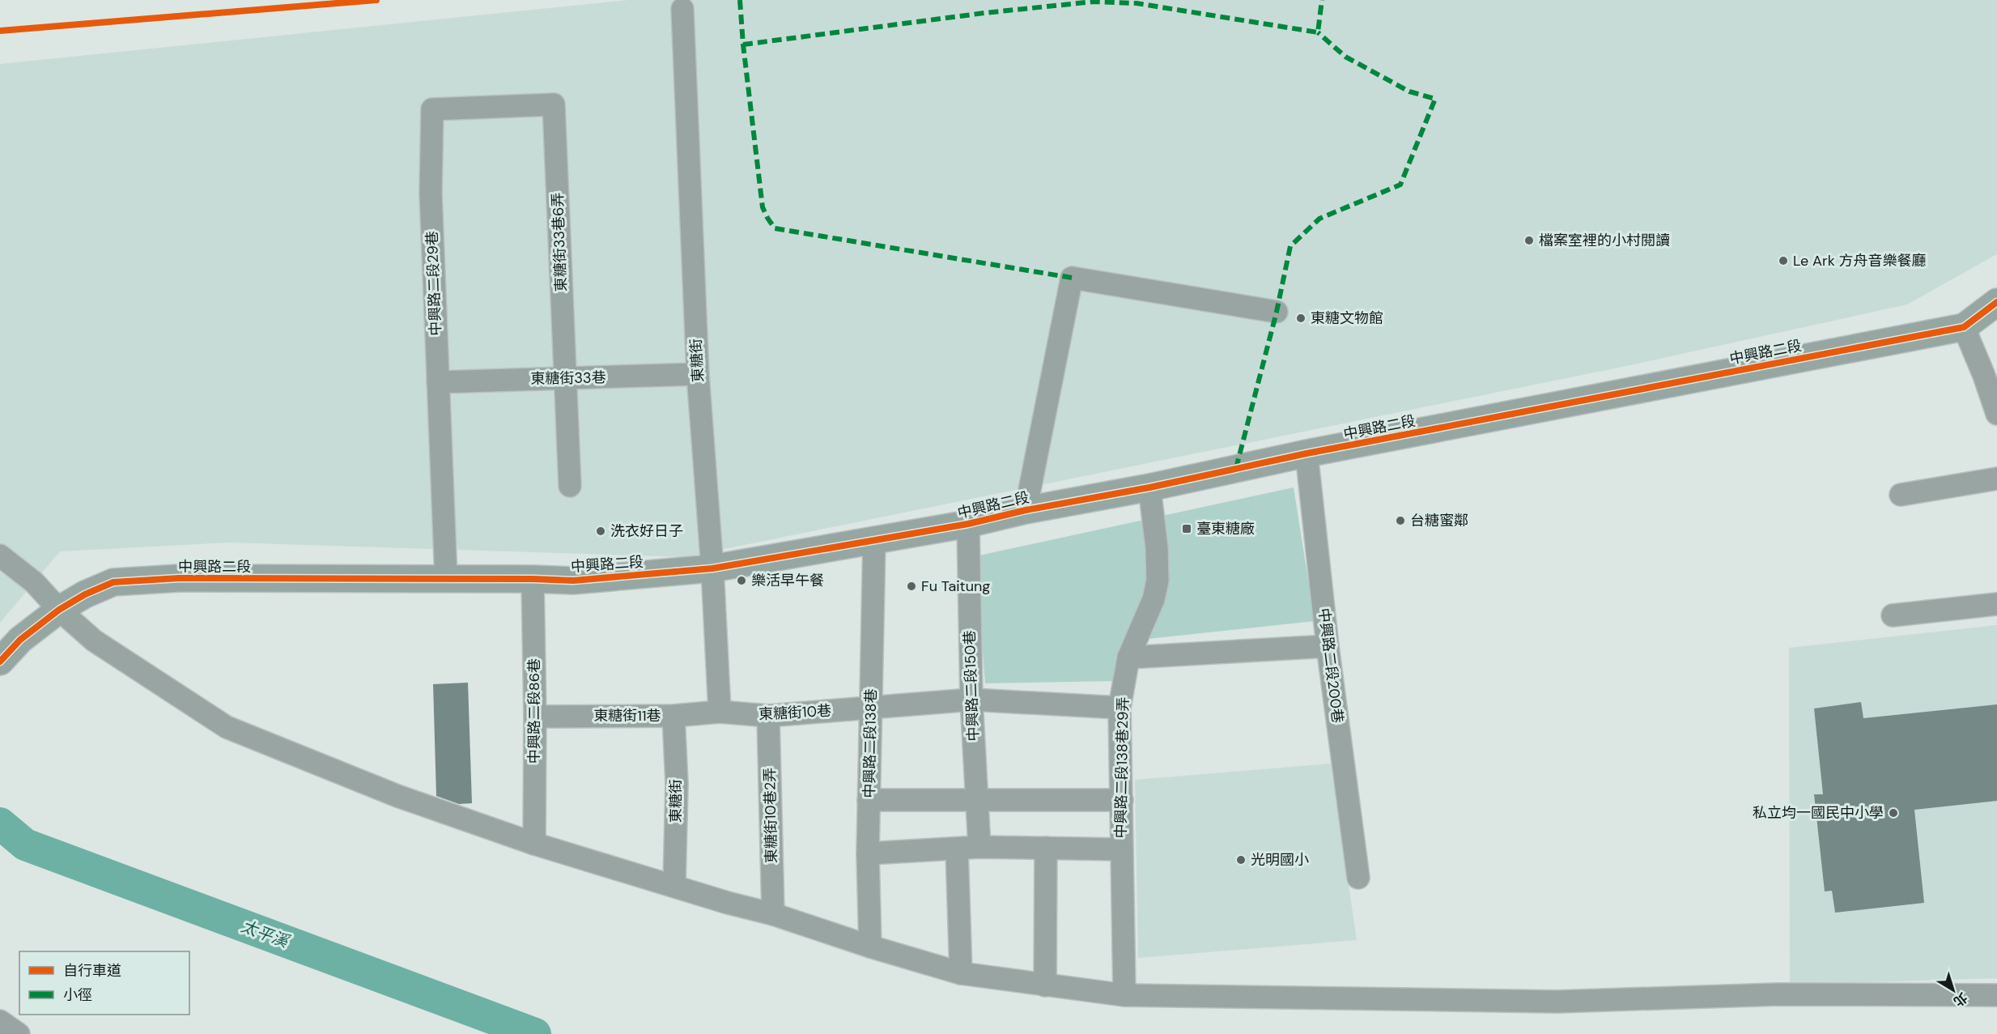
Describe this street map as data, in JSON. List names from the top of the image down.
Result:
{
  "streets": {
    "main road": ["中興路二段"],
    "street": [
      "東糖街33巷6弄",
      "中興路二段29巷",
      "東糖街",
      "東糖街33巷",
      "中興路二段200巷",
      "中興路二段150巷",
      "中興路二段86巷",
      "東糖街10巷",
      "東糖街11巷",
      "中興路二段138巷",
      "中興路二段138巷29弄",
      "東糖街10巷2弄"
    ]
  },
  "crossings": [
    ["東糖街33巷6弄", "中興路二段29巷"],
    ["東糖街33巷6弄", "東糖街33巷"],
    ["中興路二段29巷", "中興路二段"],
    ["中興路二段29巷", "東糖街33巷"],
    ["中興路二段", "東糖街"],
    ["中興路二段", "中興路二段200巷"],
    ["中興路二段", "中興路二段150巷"],
    ["中興路二段", "中興路二段86巷"],
    ["中興路二段", "中興路二段138巷"],
    ["中興路二段", "中興路二段138巷29弄"],
    ["東糖街", "東糖街33巷"],
    ["東糖街", "東糖街10巷"],
    ["東糖街", "東糖街11巷"],
    ["中興路二段150巷", "東糖街10巷"],
    ["中興路二段86巷", "東糖街11巷"],
    ["東糖街10巷", "東糖街11巷"],
    ["東糖街10巷", "中興路二段138巷"],
    ["東糖街10巷", "中興路二段138巷29弄"],
    ["東糖街10巷", "東糖街10巷2弄"]
  ],
  "water": ["太平溪"],
  "places": {
    "other": [
      "檔案室裡的小村閱讀",
      "Le Ark 方舟音樂餐廳",
      "東糖文物館",
      "台糖蜜鄰",
      "洗衣好日子",
      "樂活早午餐",
      "Fu Taitung",
      "私立均一國民中小學",
      "光明國小"
    ],
    "transit": ["臺東糖廠"]
  },
  "legend": ["自行車道", "小徑"],
  "north": "bottom right"
}
